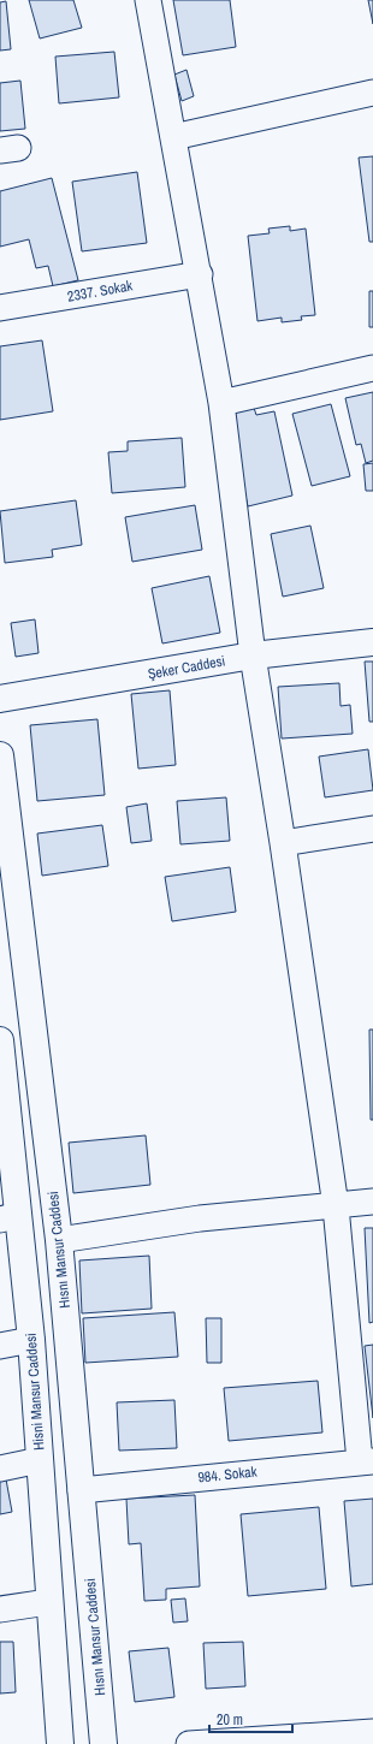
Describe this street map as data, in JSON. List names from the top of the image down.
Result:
{
  "streets": {
    "main road": ["Şeker Caddesi", "Hısnı Mansur Caddesi", "Hisni Mansur Caddesi"],
    "street": ["2337. Sokak", "984. Sokak"]
  },
  "crossings": [
    ["Hısnı Mansur Caddesi", "984. Sokak"]
  ],
  "scale_bar": "20 m"
}
